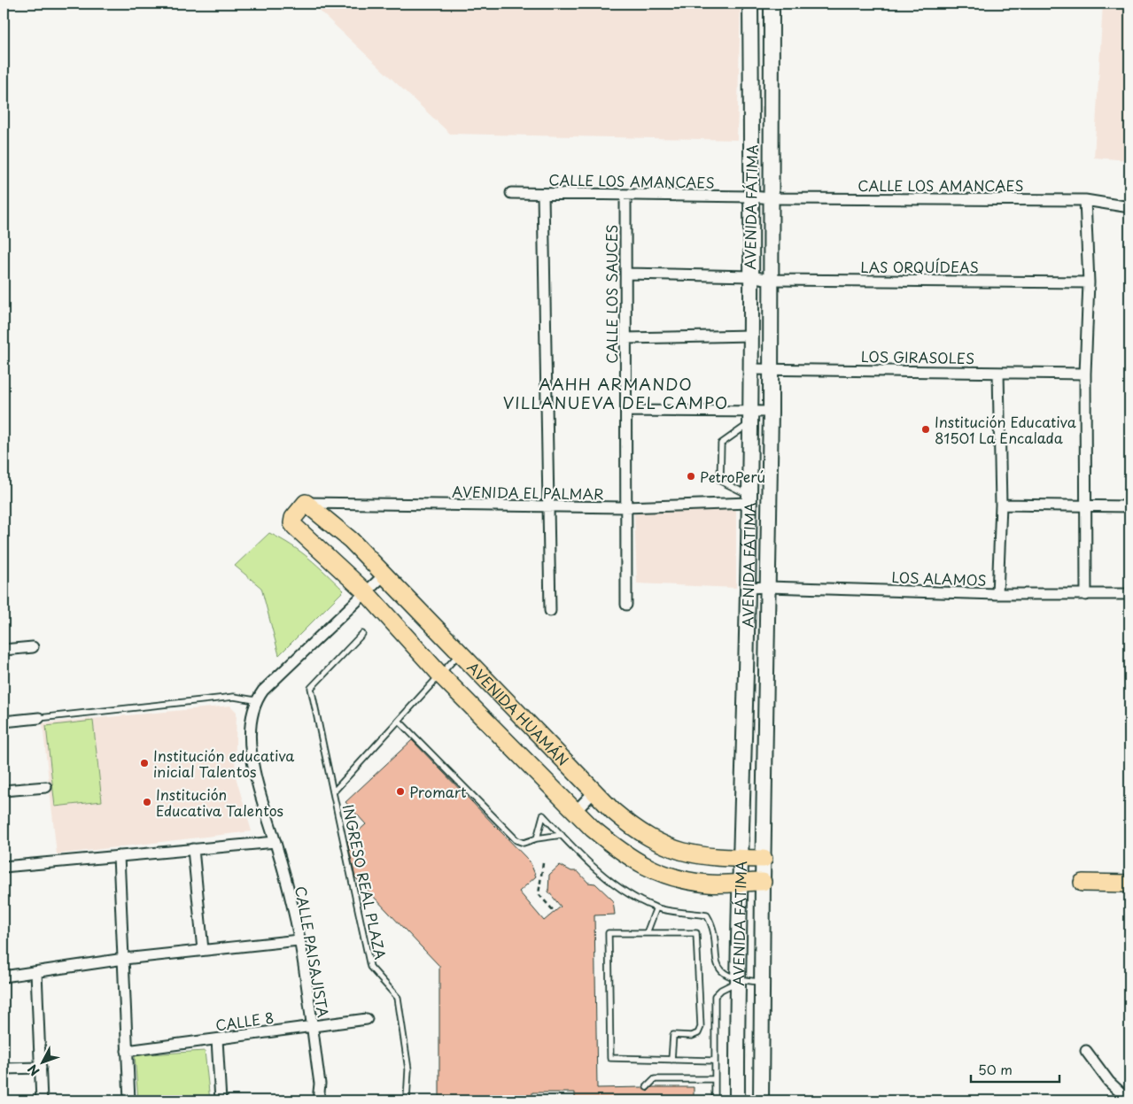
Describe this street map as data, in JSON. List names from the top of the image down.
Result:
{
  "streets": {
    "main road": ["AVENIDA FÁTIMA", "AVENIDA HUAMÁN"],
    "street": [
      "CALLE LOS AMANCAES",
      "LAS ORQUÍDEAS",
      "CALLE LOS SAUCES",
      "LOS GIRASOLES",
      "AVENIDA EL PALMAR",
      "LOS ALAMOS",
      "CALLE PAISAJISTA",
      "CALLE 8"
    ],
    "lane": ["INGRESO REAL PLAZA"]
  },
  "crossings": [
    ["CALLE LOS AMANCAES", "AVENIDA FÁTIMA"],
    ["CALLE LOS AMANCAES", "CALLE LOS SAUCES"],
    ["AVENIDA FÁTIMA", "LAS ORQUÍDEAS"],
    ["AVENIDA FÁTIMA", "LOS GIRASOLES"],
    ["AVENIDA FÁTIMA", "AVENIDA EL PALMAR"],
    ["AVENIDA FÁTIMA", "LOS ALAMOS"],
    ["AVENIDA FÁTIMA", "AVENIDA HUAMÁN"],
    ["LAS ORQUÍDEAS", "CALLE LOS SAUCES"],
    ["CALLE LOS SAUCES", "AVENIDA EL PALMAR"],
    ["AVENIDA EL PALMAR", "AVENIDA HUAMÁN"],
    ["AVENIDA HUAMÁN", "INGRESO REAL PLAZA"],
    ["CALLE PAISAJISTA", "CALLE 8"]
  ],
  "districts": ["AAHH ARMANDO VILLANUEVA DEL CAMPO"],
  "places": [
    "Institución Educativa 81501 La Encalada",
    "PetroPerú",
    "Institución educativa inicial Talentos",
    "Promart",
    "Institución Educativa Talentos"
  ],
  "scale_bar": "50 m",
  "north": "bottom left"
}
